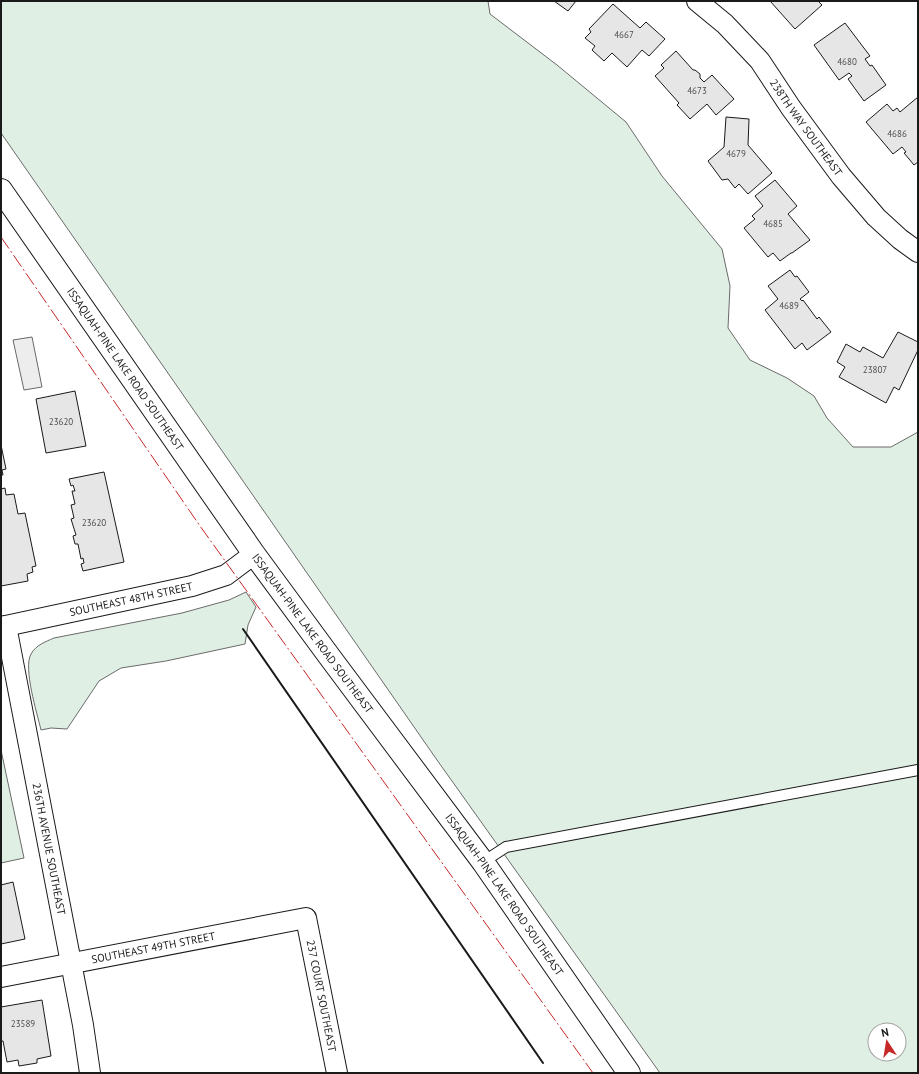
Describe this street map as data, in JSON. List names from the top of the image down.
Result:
{
  "streets": {
    "main road": ["ISSAQUAH-PINE LAKE ROAD SOUTHEAST"],
    "street": [
      "238TH WAY SOUTHEAST",
      "SOUTHEAST 48TH STREET",
      "236TH AVENUE SOUTHEAST",
      "SOUTHEAST 49TH STREET",
      "237 COURT SOUTHEAST"
    ]
  },
  "crossings": [
    ["ISSAQUAH-PINE LAKE ROAD SOUTHEAST", "SOUTHEAST 48TH STREET"],
    ["SOUTHEAST 48TH STREET", "236TH AVENUE SOUTHEAST"],
    ["236TH AVENUE SOUTHEAST", "SOUTHEAST 49TH STREET"],
    ["SOUTHEAST 49TH STREET", "237 COURT SOUTHEAST"]
  ],
  "house_numbers": [
    "4667",
    "4680",
    "4673",
    "4686",
    "4679",
    "4685",
    "4689",
    "23807",
    "23620",
    "23620",
    "23589"
  ],
  "north": "top"
}
